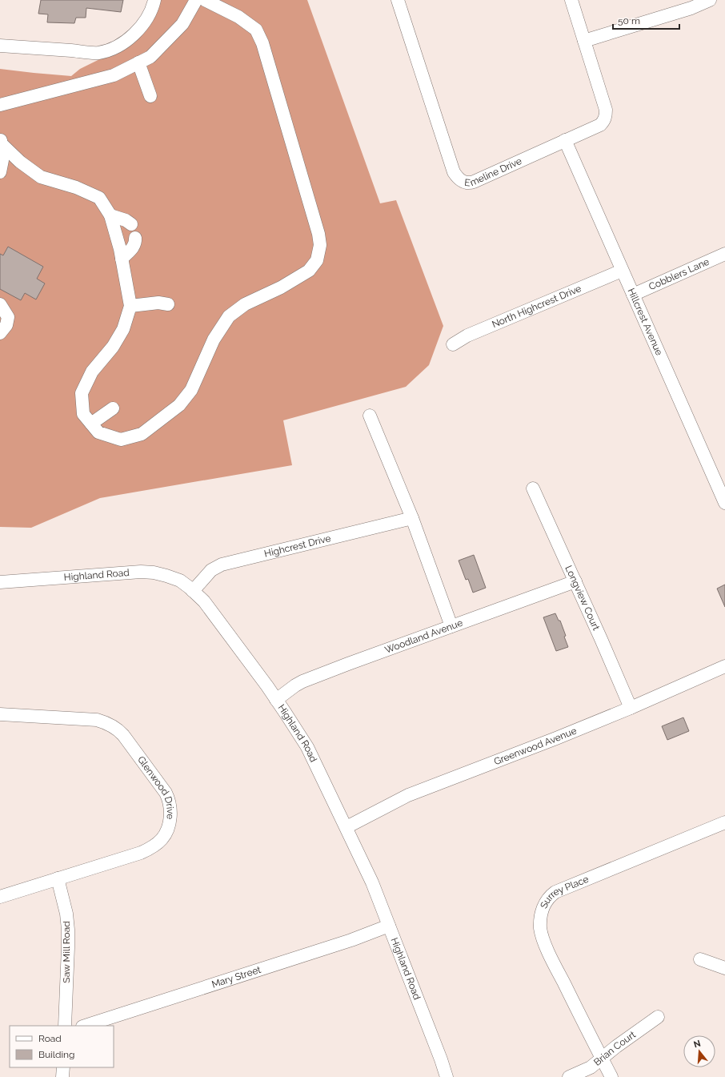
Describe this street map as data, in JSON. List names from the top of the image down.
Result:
{
  "streets": {
    "street": [
      "Emeline Drive",
      "Cobblers Lane",
      "North Highcrest Drive",
      "Hillcrest Avenue",
      "Highcrest Drive",
      "Highland Road",
      "Longview Court",
      "Woodland Avenue",
      "Greenwood Avenue",
      "Glenwood Drive",
      "Surrey Place",
      "Saw Mill Road",
      "Mary Street",
      "Brian Court"
    ]
  },
  "crossings": [
    ["Emeline Drive", "Hillcrest Avenue"],
    ["Cobblers Lane", "Hillcrest Avenue"],
    ["North Highcrest Drive", "Hillcrest Avenue"],
    ["Highcrest Drive", "Highland Road"],
    ["Highland Road", "Woodland Avenue"],
    ["Highland Road", "Greenwood Avenue"],
    ["Highland Road", "Mary Street"],
    ["Longview Court", "Woodland Avenue"],
    ["Longview Court", "Greenwood Avenue"],
    ["Glenwood Drive", "Saw Mill Road"],
    ["Surrey Place", "Brian Court"]
  ],
  "legend": ["Road", "Building"],
  "scale_bar": "50 m",
  "north": "top"
}
